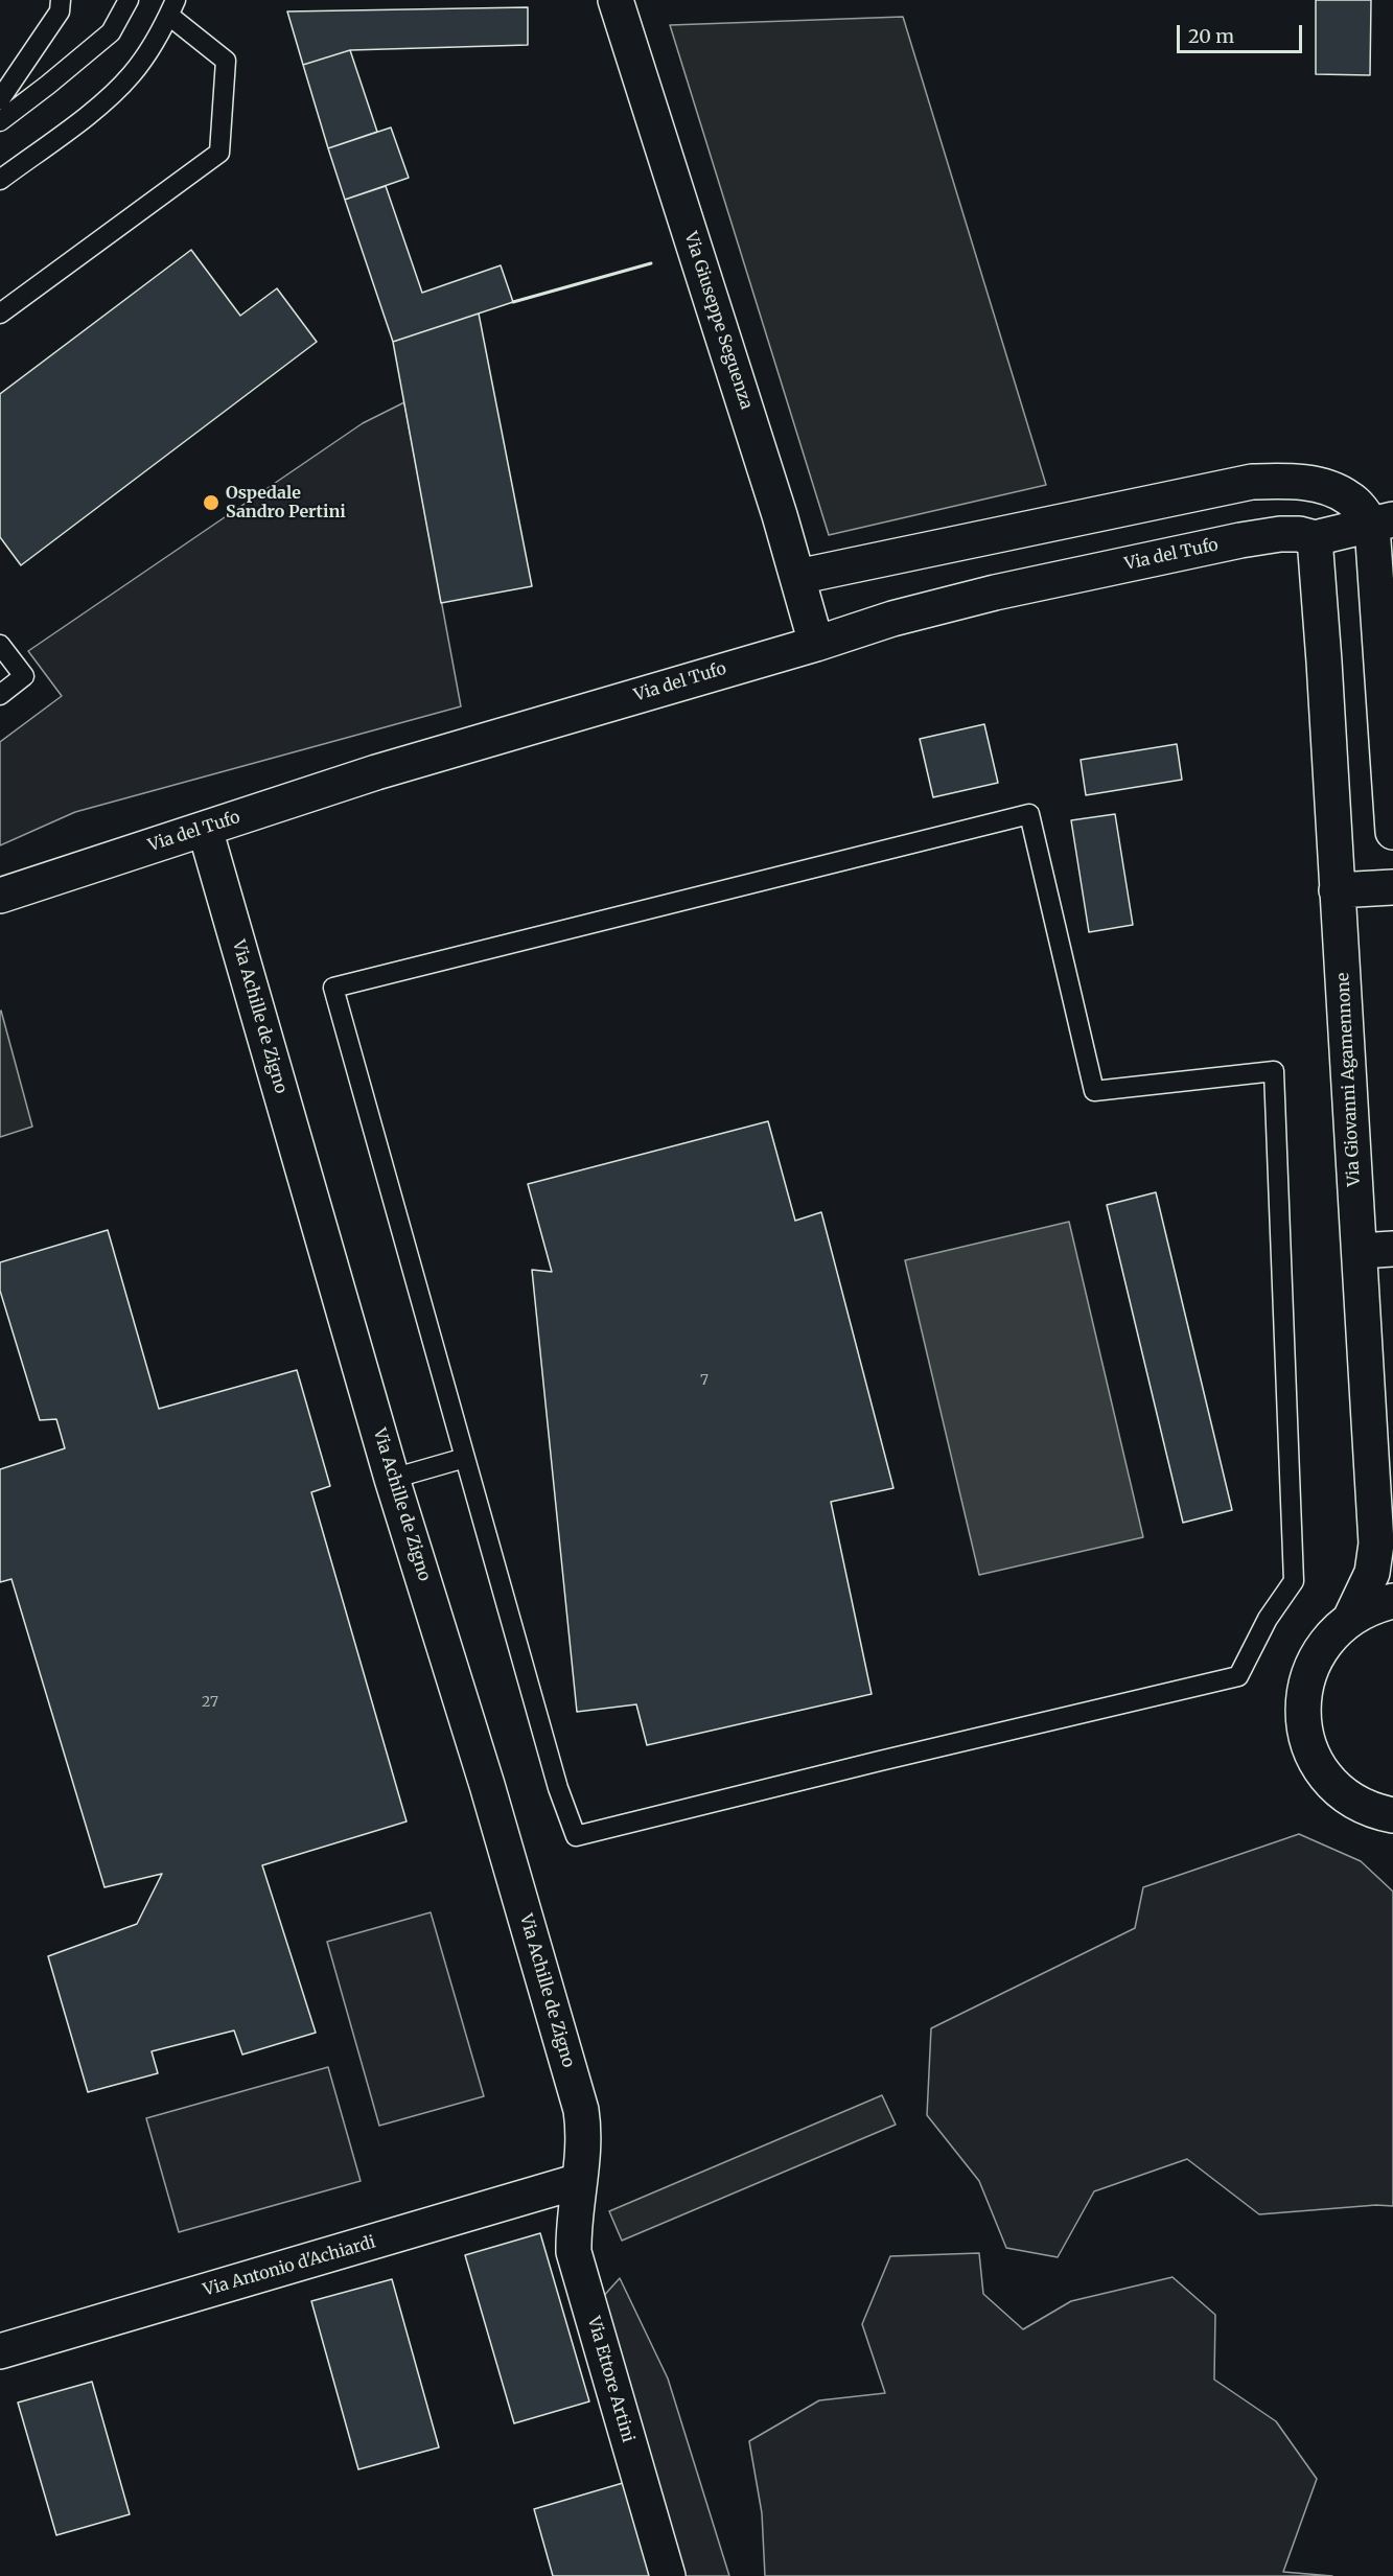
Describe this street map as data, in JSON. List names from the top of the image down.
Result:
{
  "streets": {
    "street": [
      "Via Giuseppe Seguenza",
      "Via del Tufo",
      "Via Achille de Zigno",
      "Via Giovanni Agamennone",
      "Via Antonio d'Achiardi",
      "Via Ettore Artini"
    ]
  },
  "crossings": [
    ["Via Giuseppe Seguenza", "Via del Tufo"],
    ["Via del Tufo", "Via Achille de Zigno"],
    ["Via del Tufo", "Via Giovanni Agamennone"],
    ["Via Achille de Zigno", "Via Antonio d'Achiardi"],
    ["Via Achille de Zigno", "Via Ettore Artini"],
    ["Via Antonio d'Achiardi", "Via Ettore Artini"]
  ],
  "places": ["Ospedale Sandro Pertini"],
  "house_numbers": ["7", "27"],
  "scale_bar": "20 m"
}
